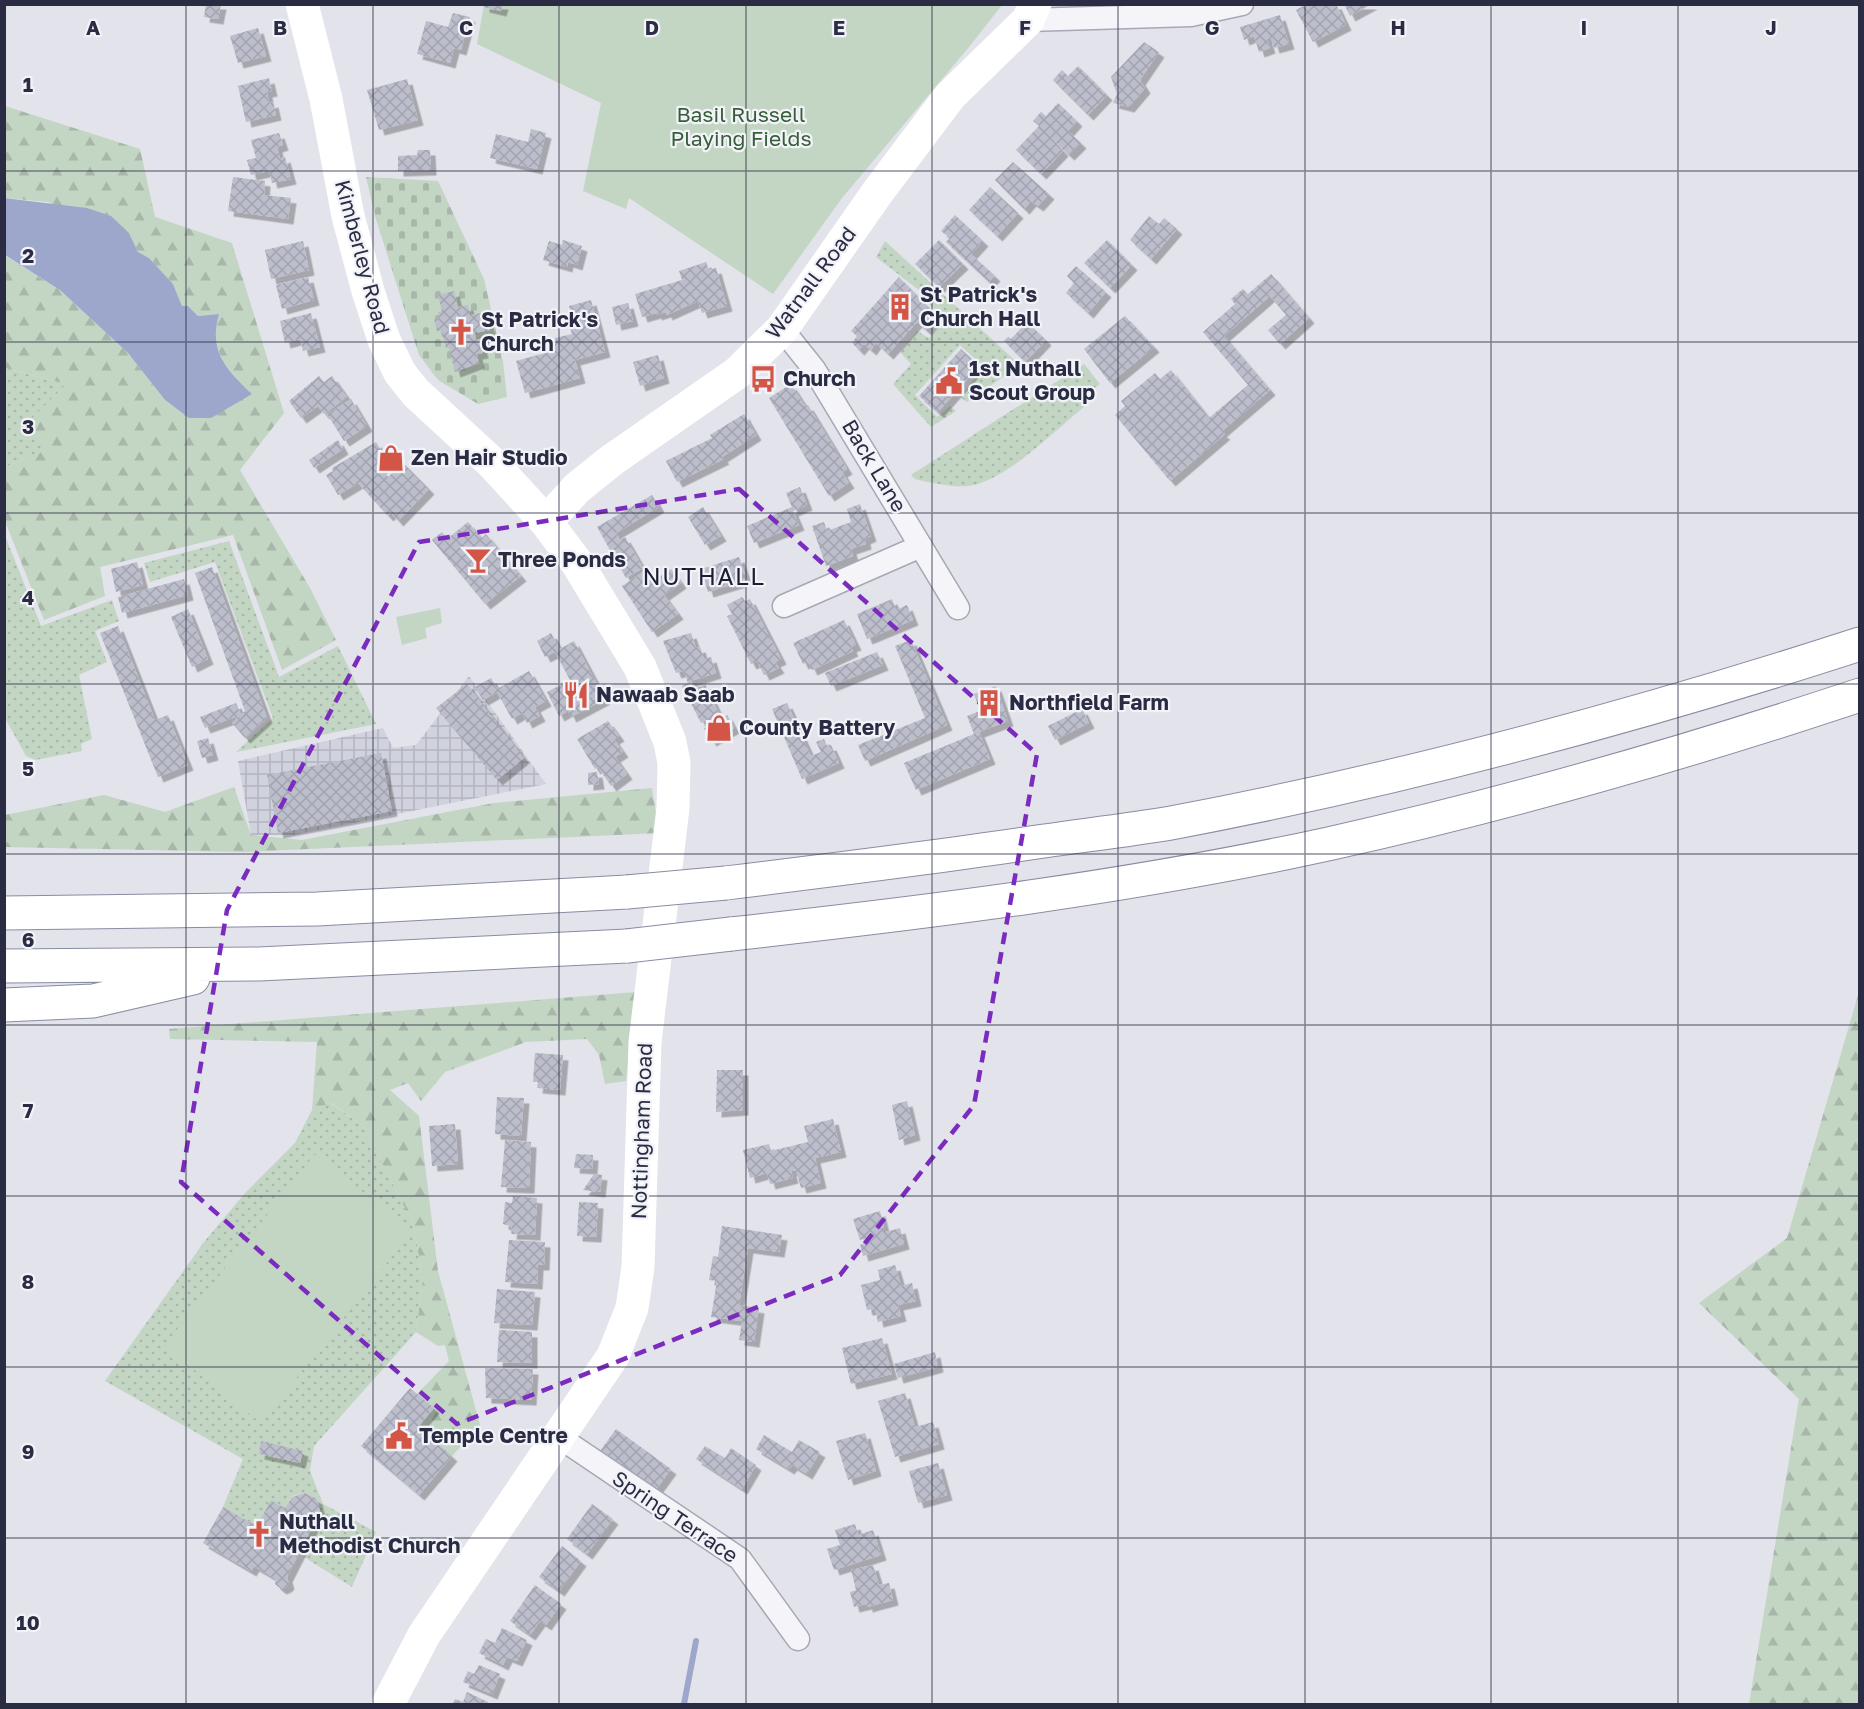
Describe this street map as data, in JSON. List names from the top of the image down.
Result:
{
  "streets": {
    "main road": ["Kimberley Road", "Watnall Road", "Nottingham Road"],
    "street": ["Back Lane", "Spring Terrace"]
  },
  "crossings": [
    ["Kimberley Road", "Watnall Road"],
    ["Kimberley Road", "Nottingham Road"],
    ["Watnall Road", "Back Lane"],
    ["Watnall Road", "Nottingham Road"],
    ["Nottingham Road", "Spring Terrace"]
  ],
  "districts": ["NUTHALL"],
  "parks": ["Basil Russell Playing Fields"],
  "places": {
    "building": ["St Patrick's Church Hall", "Northfield Farm"],
    "church": ["St Patrick's Church", "Nuthall Methodist Church"],
    "bus stop": ["Church"],
    "public building": ["1st Nuthall Scout Group", "Temple Centre"],
    "shop": ["Zen Hair Studio", "County Battery"],
    "bar": ["Three Ponds"],
    "restaurant": ["Nawaab Saab"]
  },
  "grid": {
    "columns": [
      "A",
      "B",
      "C",
      "D",
      "E",
      "F",
      "G",
      "H",
      "I",
      "J"
    ],
    "rows": [
      "1",
      "2",
      "3",
      "4",
      "5",
      "6",
      "7",
      "8",
      "9",
      "10"
    ]
  }
}
